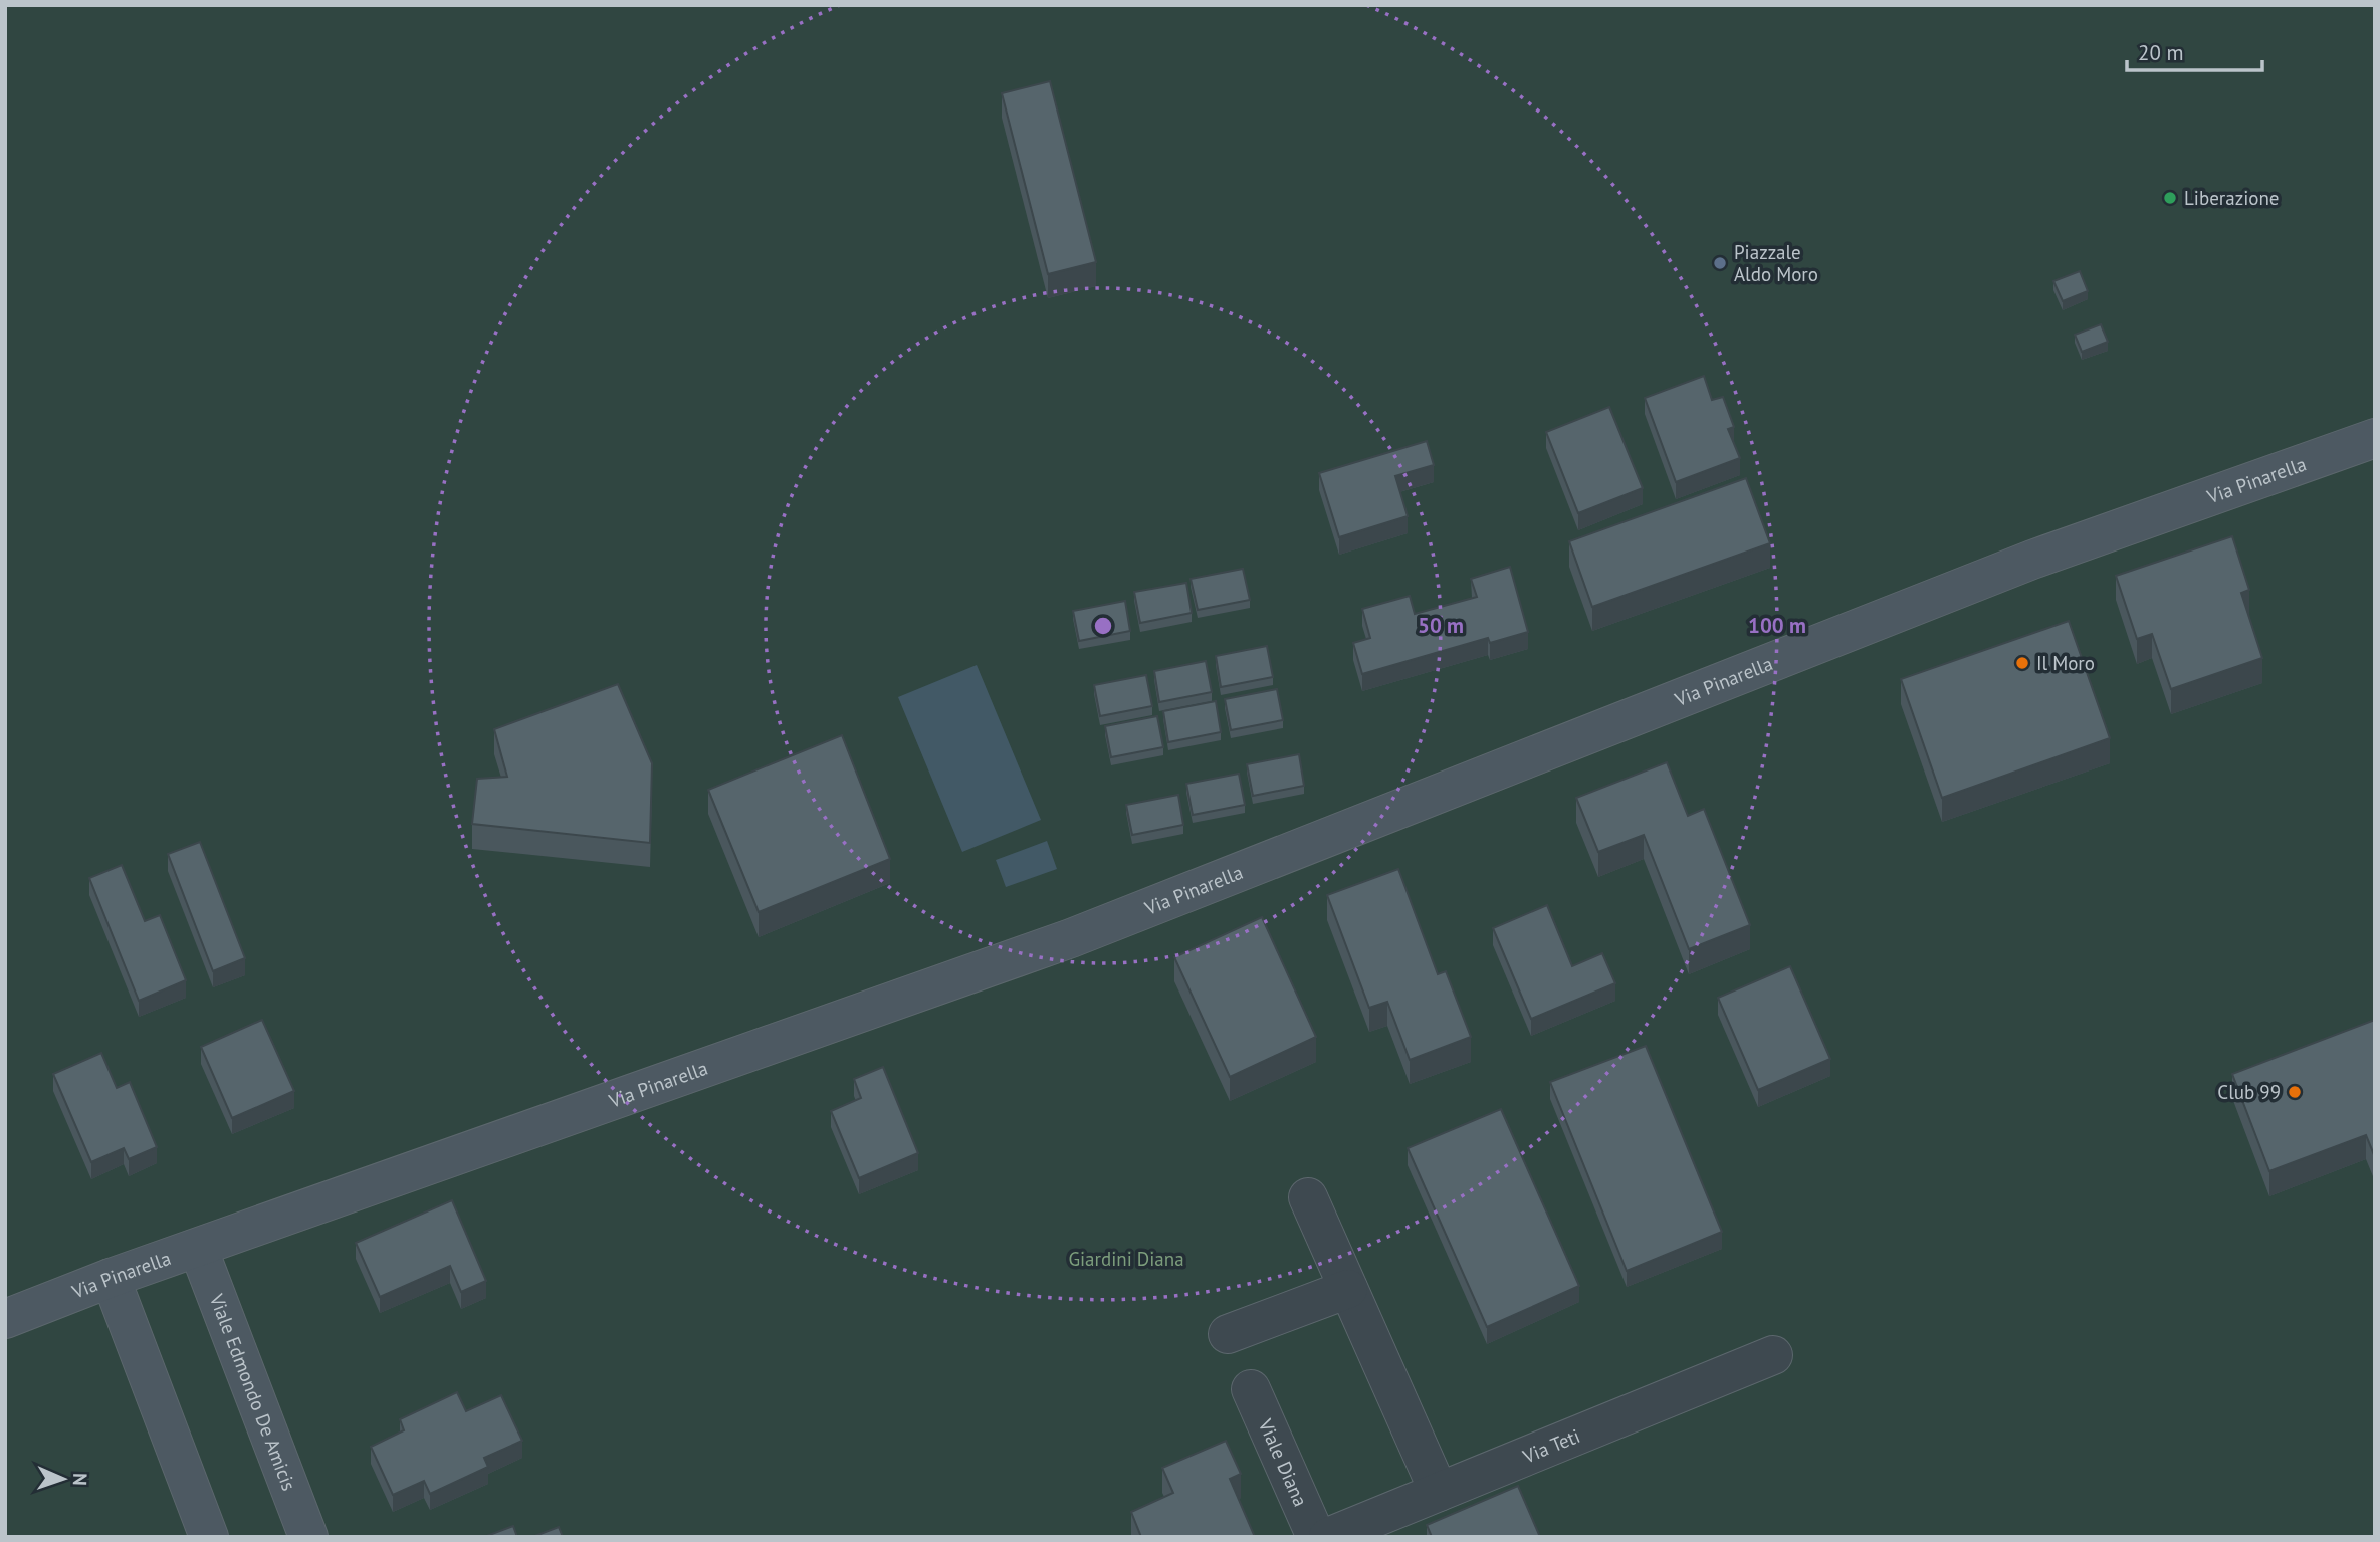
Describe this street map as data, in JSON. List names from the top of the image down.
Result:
{
  "streets": {
    "street": [
      "Via Pinarella",
      "Viale Edmondo De Amicis",
      "Via Teti",
      "Viale Diana"
    ]
  },
  "crossings": [
    ["Via Pinarella", "Viale Edmondo De Amicis"]
  ],
  "parks": ["Giardini Diana"],
  "places": [
    "Liberazione",
    "Piazzale Aldo Moro",
    "Il Moro",
    "Club 99"
  ],
  "scale_bar": "20 m",
  "north": "right",
  "rings": ["50 m", "100 m"]
}
